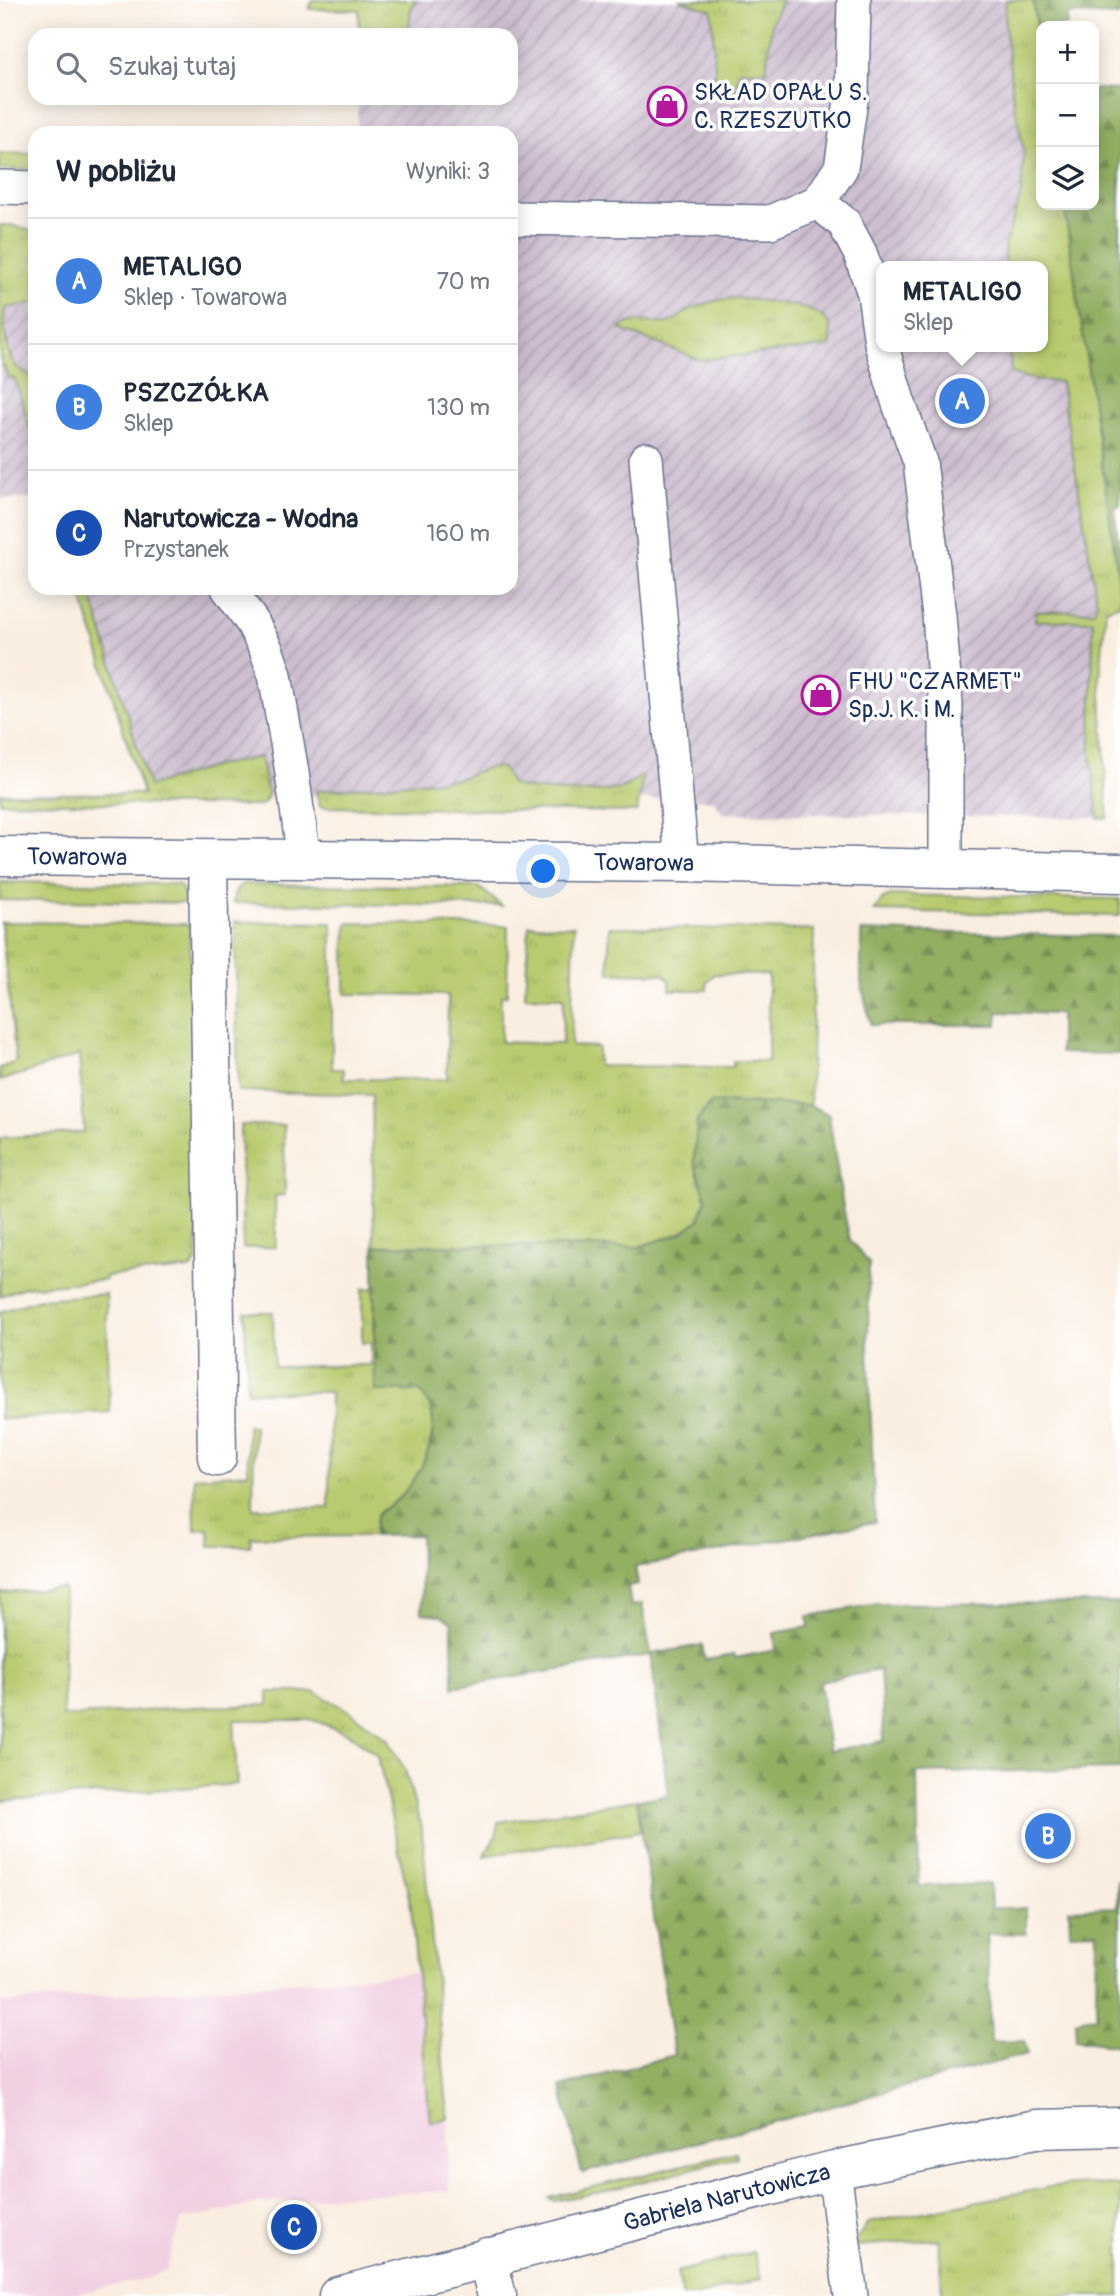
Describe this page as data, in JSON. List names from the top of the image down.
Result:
{
  "streets": {
    "street": ["Towarowa", "Gabriela Narutowicza"]
  },
  "places": {
    "shop": ["SKŁAD OPAŁU S. C. RZESZUTKO", "FHU \"CZARMET\" Sp.J. K. i M."]
  },
  "page": {
    "map_buttons": ["+", "−"],
    "search": "Szukaj tutaj",
    "heading": ["W pobliżu", "Wyniki: 3"],
    "list": [
      {
        "mark": "A",
        "name": "METALIGO",
        "note": "Sklep · Towarowa",
        "value": "70 m"
      },
      {
        "mark": "B",
        "name": "PSZCZÓŁKA",
        "note": "Sklep",
        "value": "130 m"
      },
      {
        "mark": "C",
        "name": "Narutowicza - Wodna",
        "note": "Przystanek",
        "value": "160 m"
      }
    ],
    "popup": ["METALIGO", "Sklep"],
    "pins": ["A", "B", "C"]
  }
}
